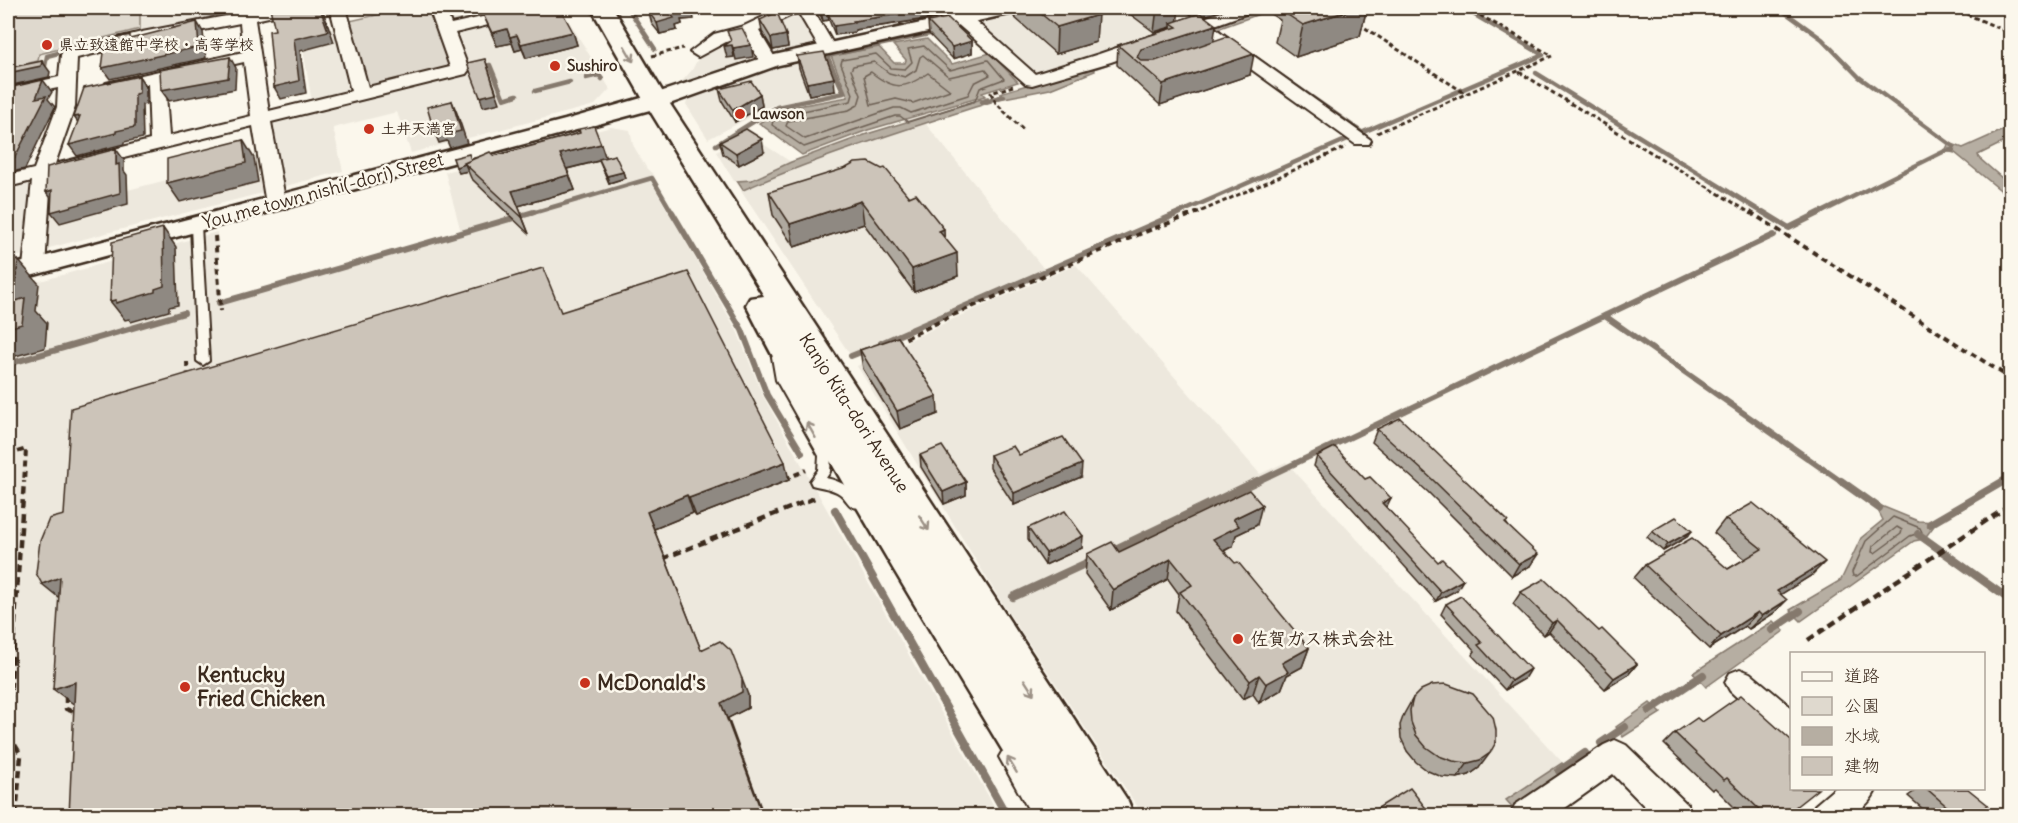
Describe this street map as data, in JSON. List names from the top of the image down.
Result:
{
  "streets": {
    "highway": ["Kanjo Kita-dori Avenue"],
    "street": ["You me town nishi(-dori) Street"]
  },
  "crossings": [
    ["You me town nishi(-dori) Street", "Kanjo Kita-dori Avenue"]
  ],
  "places": [
    "県立致遠館中学校・高等学校",
    "Sushiro",
    "Lawson",
    "土井天満宮",
    "佐賀ガス株式会社",
    "McDonald's",
    "Kentucky Fried Chicken"
  ],
  "legend": [
    "道路",
    "公園",
    "水域",
    "建物"
  ]
}
